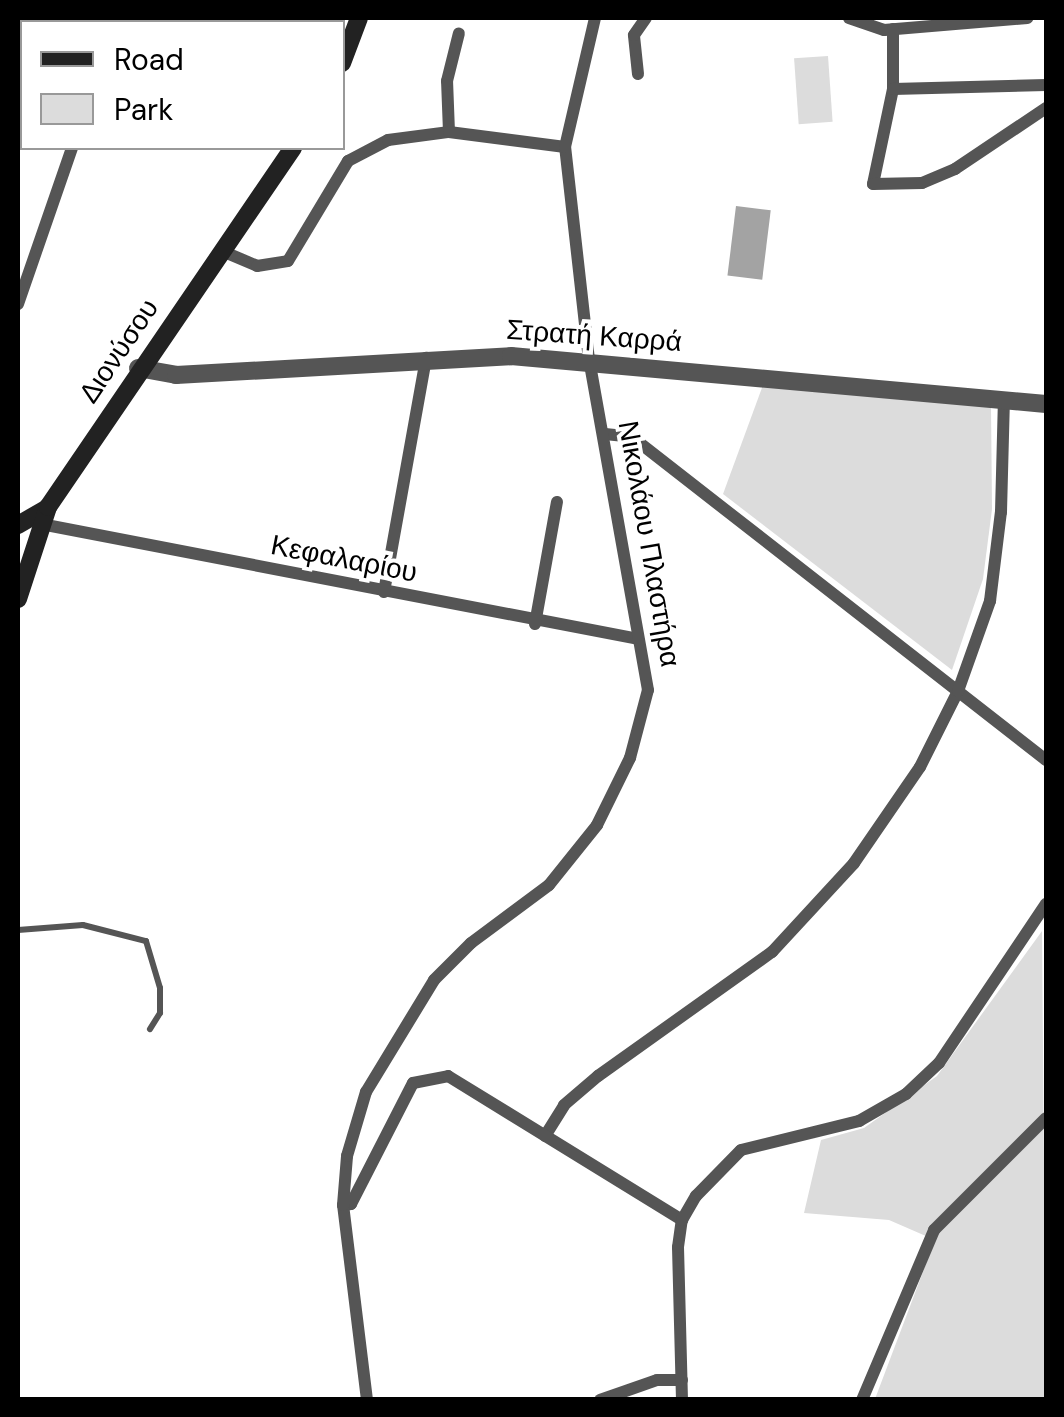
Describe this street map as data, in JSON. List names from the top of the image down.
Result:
{
  "streets": {
    "main road": ["Διονύσου"],
    "street": ["Στρατή Καρρά", "Νικολάου Πλαστήρα", "Κεφαλαρίου"]
  },
  "crossings": [
    ["Στρατή Καρρά", "Διονύσου"],
    ["Στρατή Καρρά", "Νικολάου Πλαστήρα"],
    ["Διονύσου", "Κεφαλαρίου"],
    ["Νικολάου Πλαστήρα", "Κεφαλαρίου"]
  ],
  "legend": ["Road", "Park"]
}
